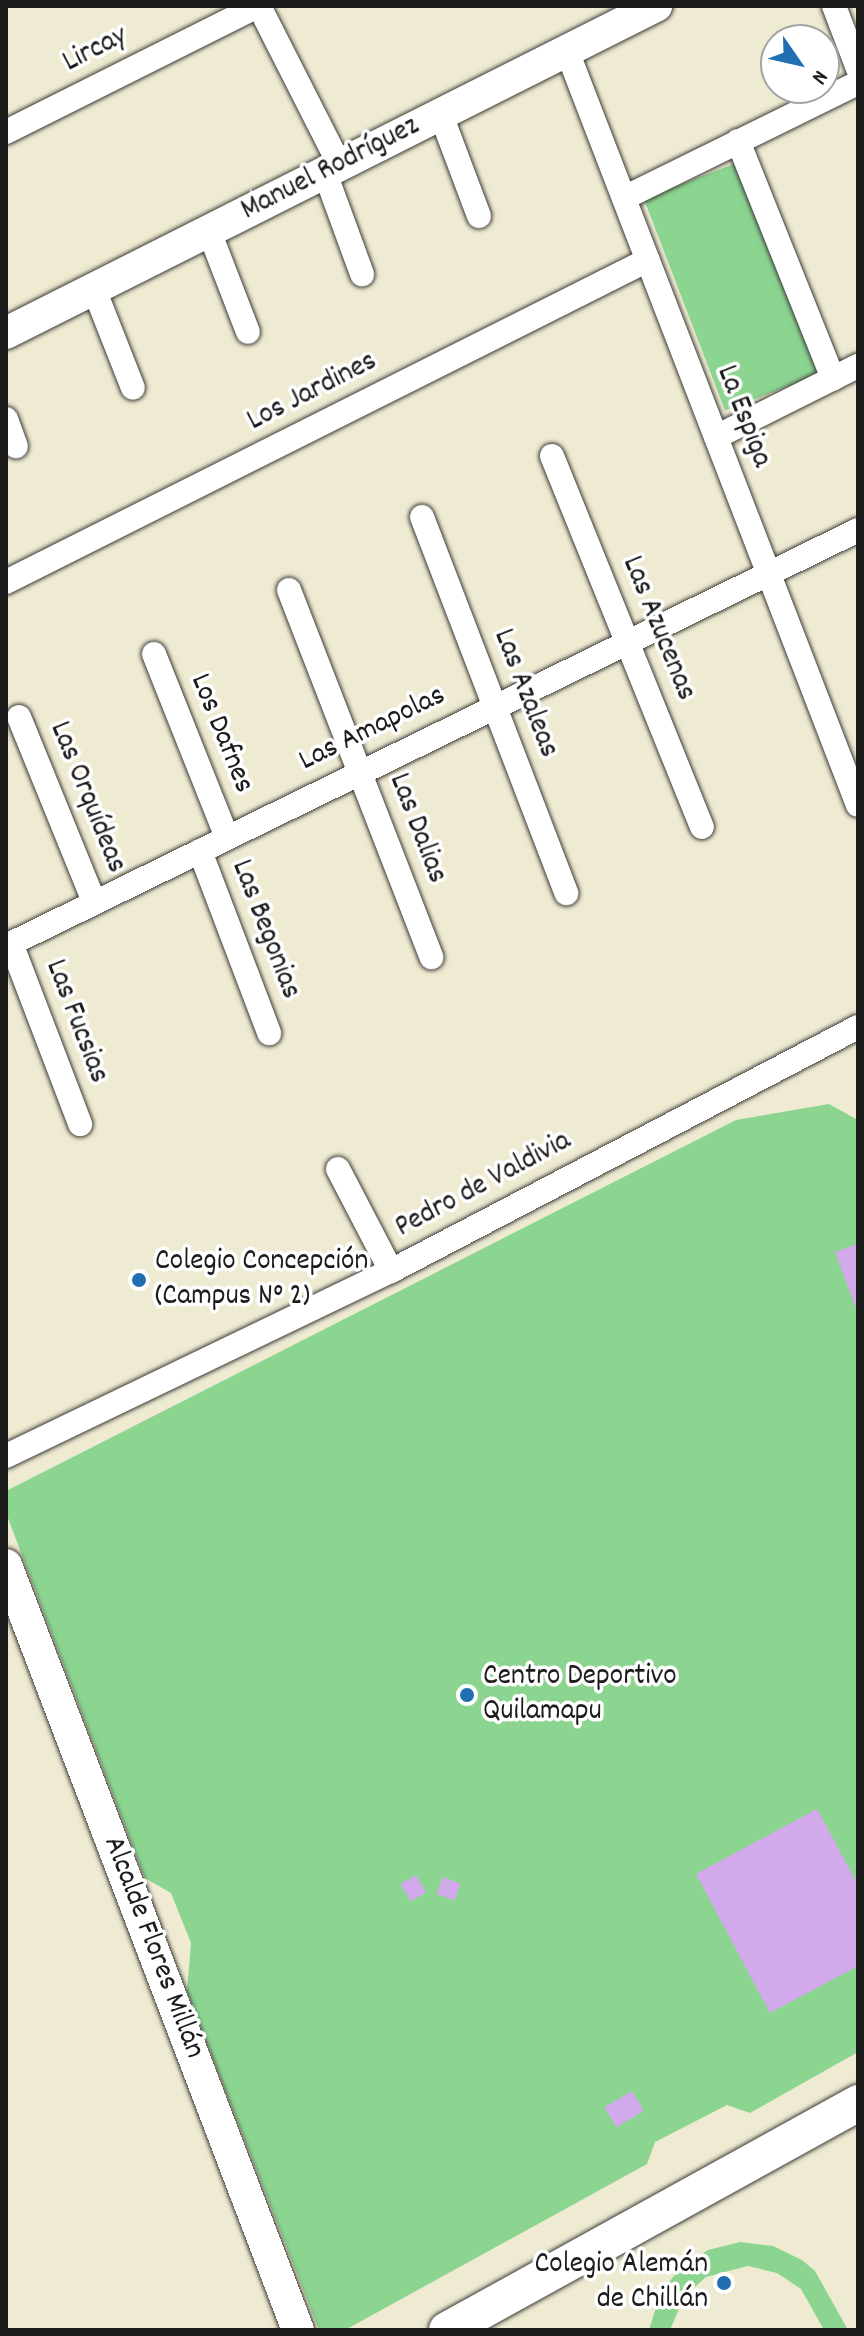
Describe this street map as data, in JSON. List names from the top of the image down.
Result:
{
  "streets": {
    "street": [
      "Lircay",
      "Manuel Rodríguez",
      "Los Jardines",
      "La Espiga",
      "Las Azucenas",
      "Las Azaleas",
      "Las Amapolas",
      "Los Dafnes",
      "Las Orquídeas",
      "Las Dalias",
      "Las Begonias",
      "Las Fucsias",
      "Pedro de Valdivia",
      "Alcalde Flores Millán"
    ]
  },
  "crossings": [
    ["Manuel Rodríguez", "La Espiga"],
    ["Los Jardines", "La Espiga"],
    ["La Espiga", "Las Amapolas"],
    ["Las Azucenas", "Las Amapolas"],
    ["Las Azaleas", "Las Amapolas"],
    ["Las Amapolas", "Los Dafnes"],
    ["Las Amapolas", "Las Orquídeas"],
    ["Las Amapolas", "Las Dalias"],
    ["Las Amapolas", "Las Begonias"],
    ["Las Amapolas", "Las Fucsias"]
  ],
  "places": ["Colegio Concepción (Campus N° 2)", "Centro Deportivo Quilamapu", "Colegio Alemán de Chillán"],
  "north": "bottom right"
}
